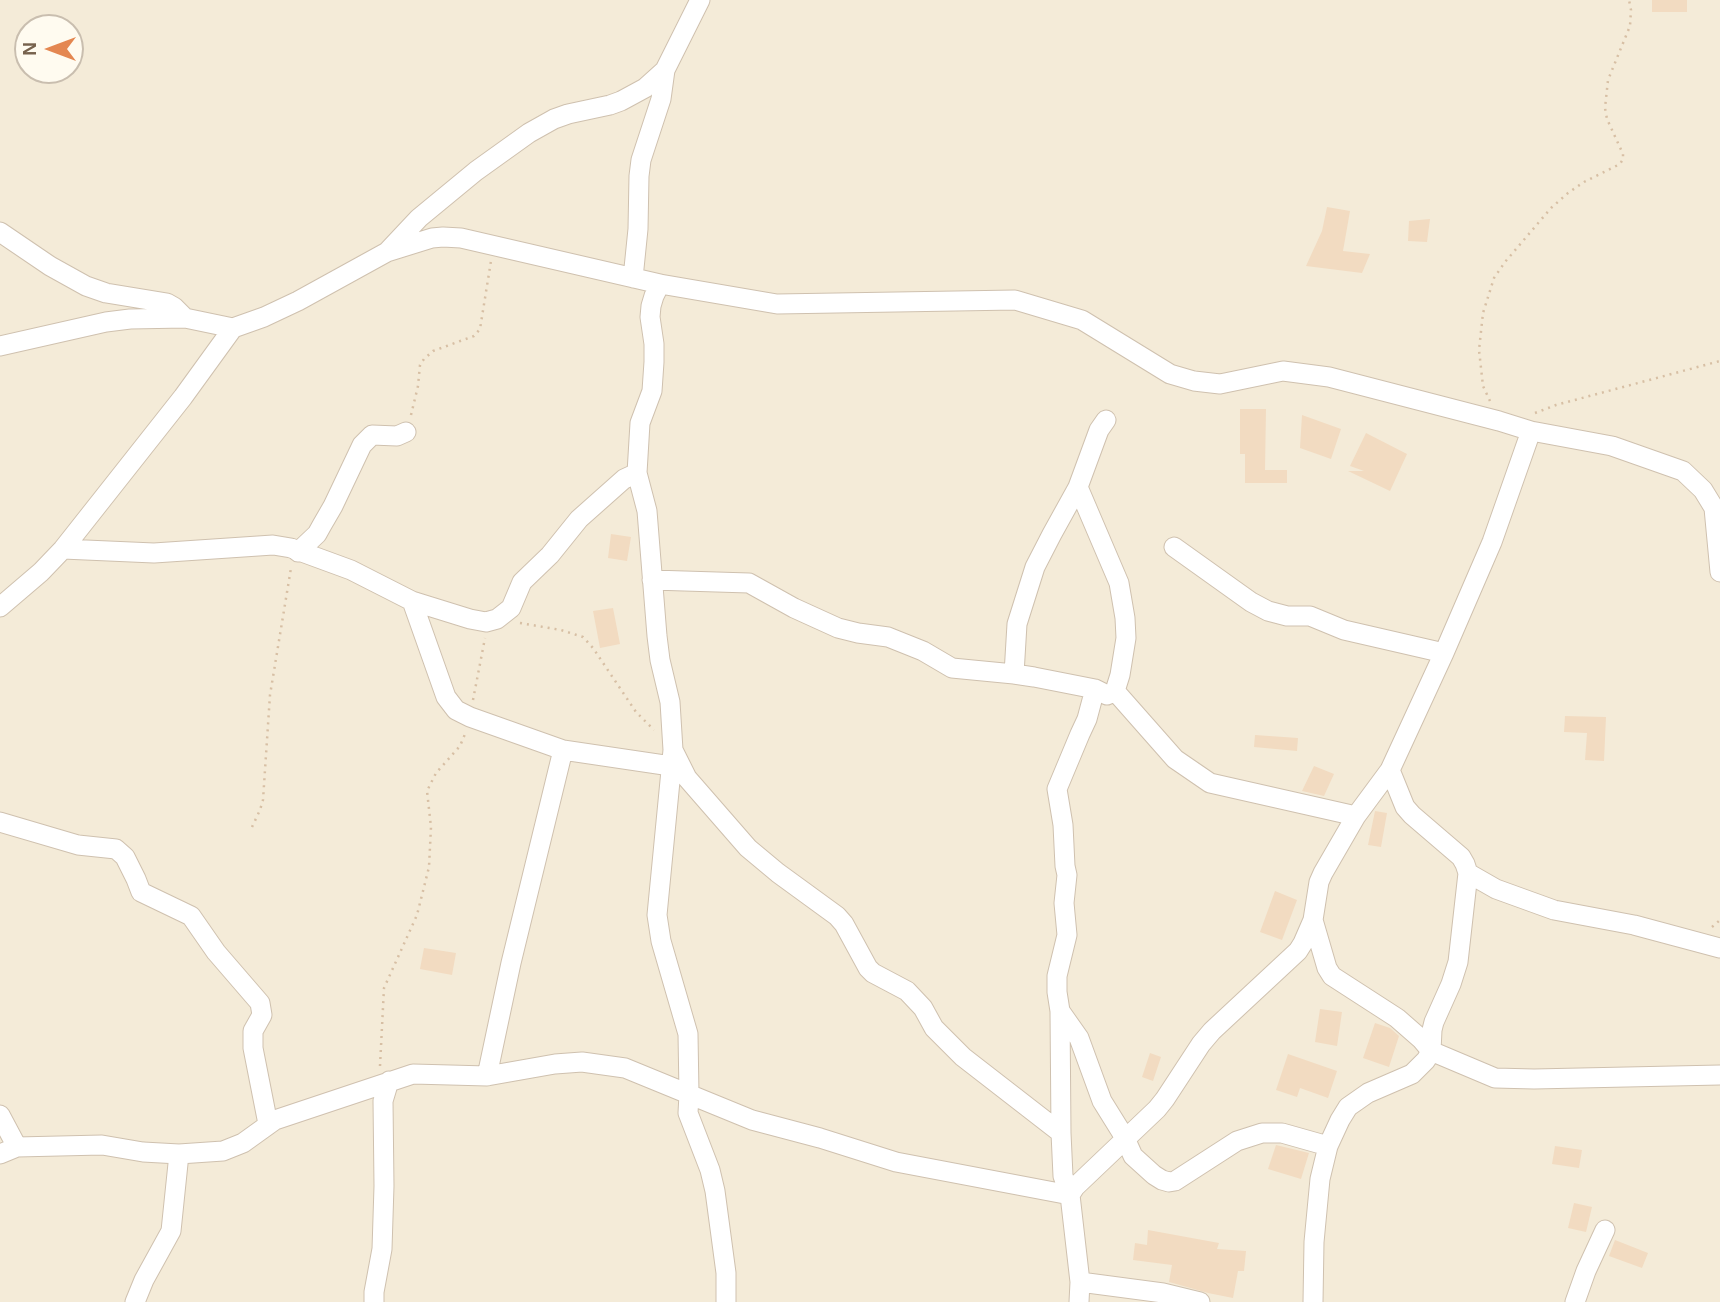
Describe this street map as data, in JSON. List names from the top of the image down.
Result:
{
  "north": "left"
}
